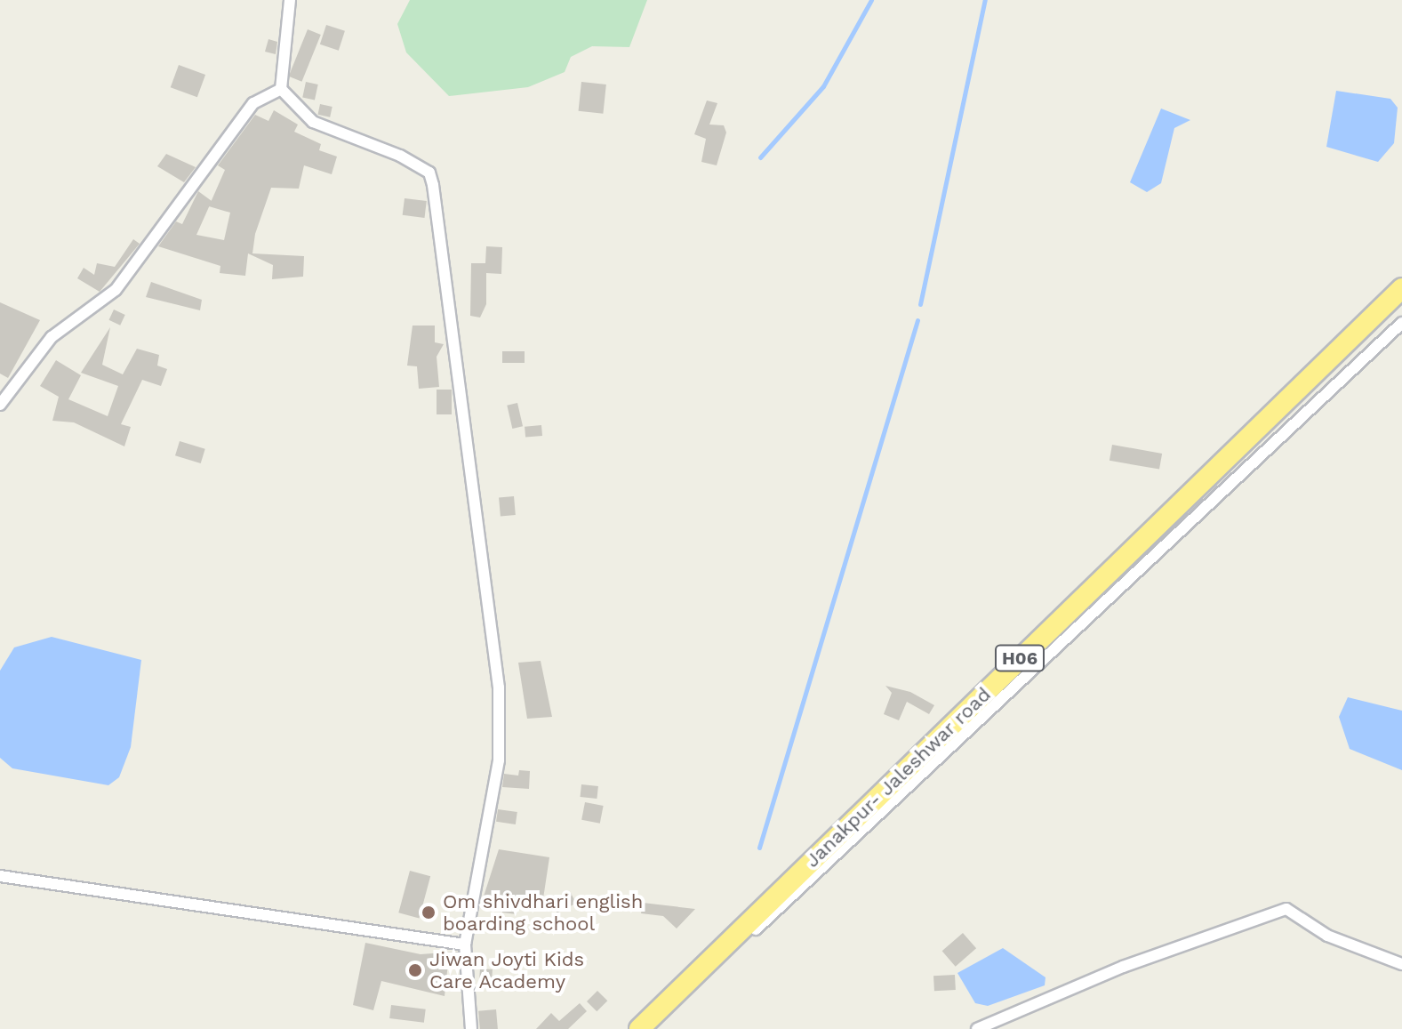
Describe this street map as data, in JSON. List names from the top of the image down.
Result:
{
  "streets": {
    "highway": ["H06", "Janakpur- Jaleshwar road"]
  },
  "places": ["Om shivdhari english boarding school", "Jiwan Joyti Kids Care Academy"]
}
